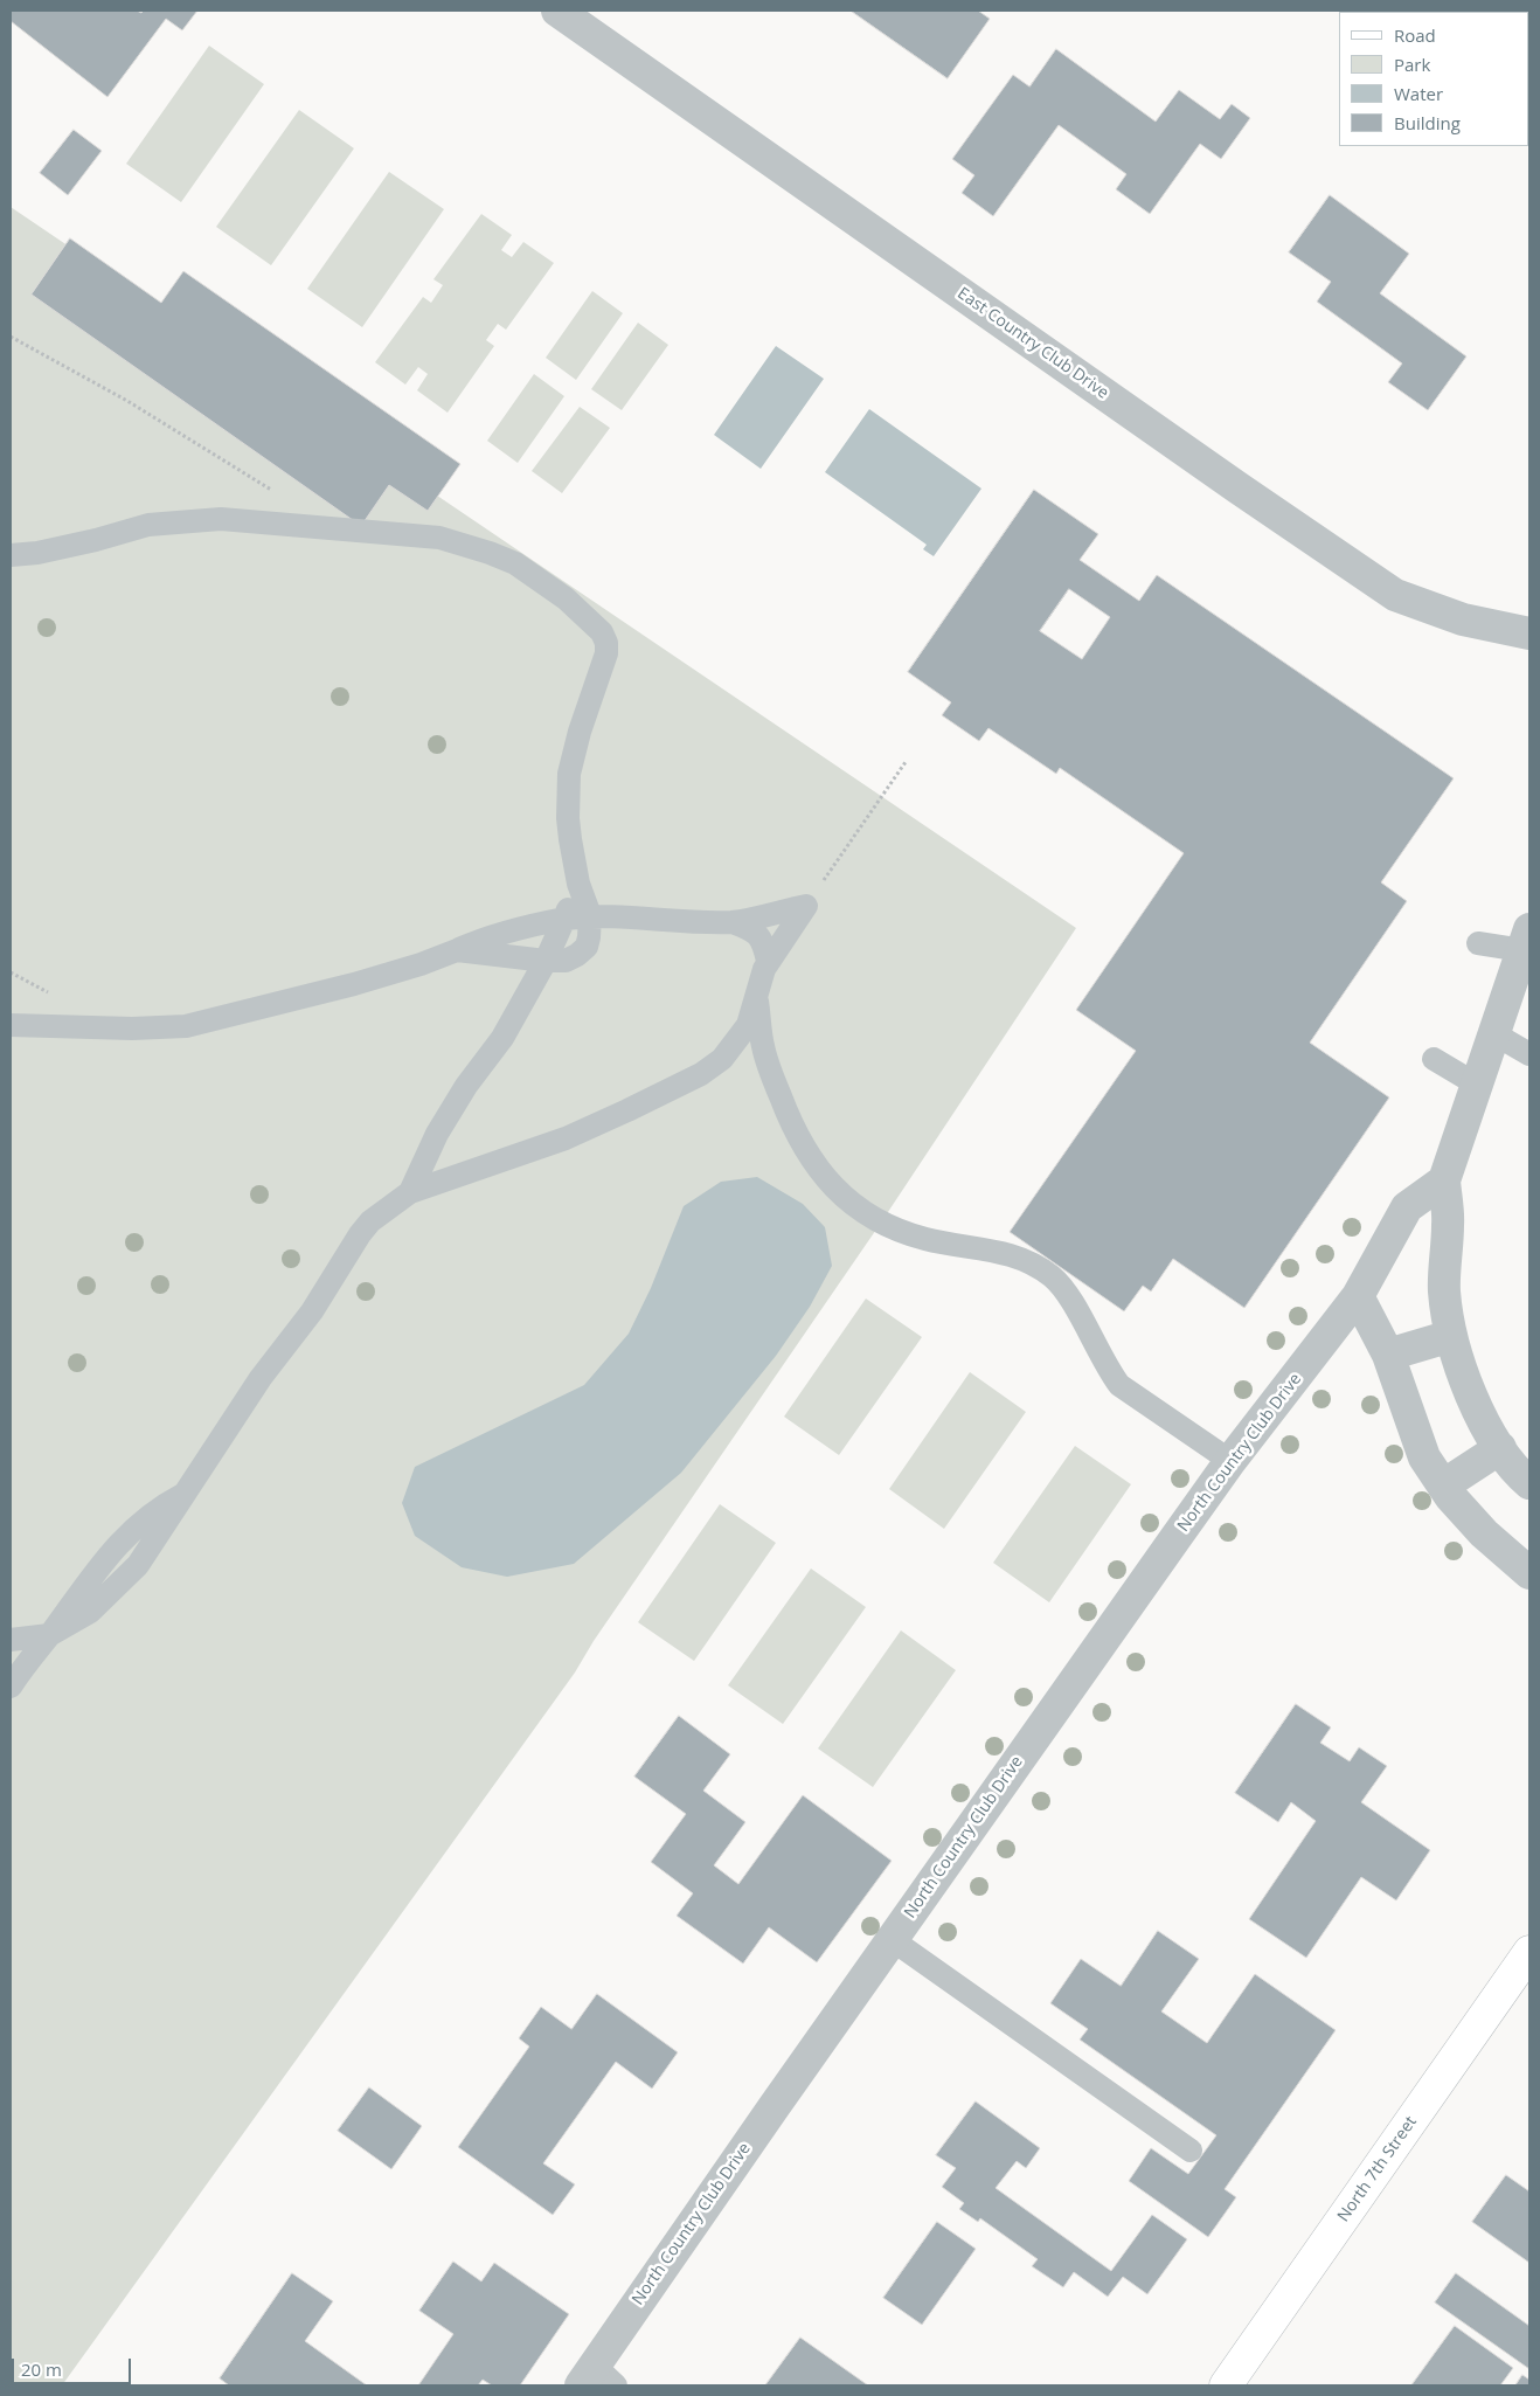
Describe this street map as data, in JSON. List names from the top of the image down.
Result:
{
  "streets": {
    "main road": ["North 7th Street"],
    "street": ["East Country Club Drive", "North Country Club Drive"]
  },
  "legend": [
    "Road",
    "Park",
    "Water",
    "Building"
  ],
  "scale_bar": "20 m"
}
